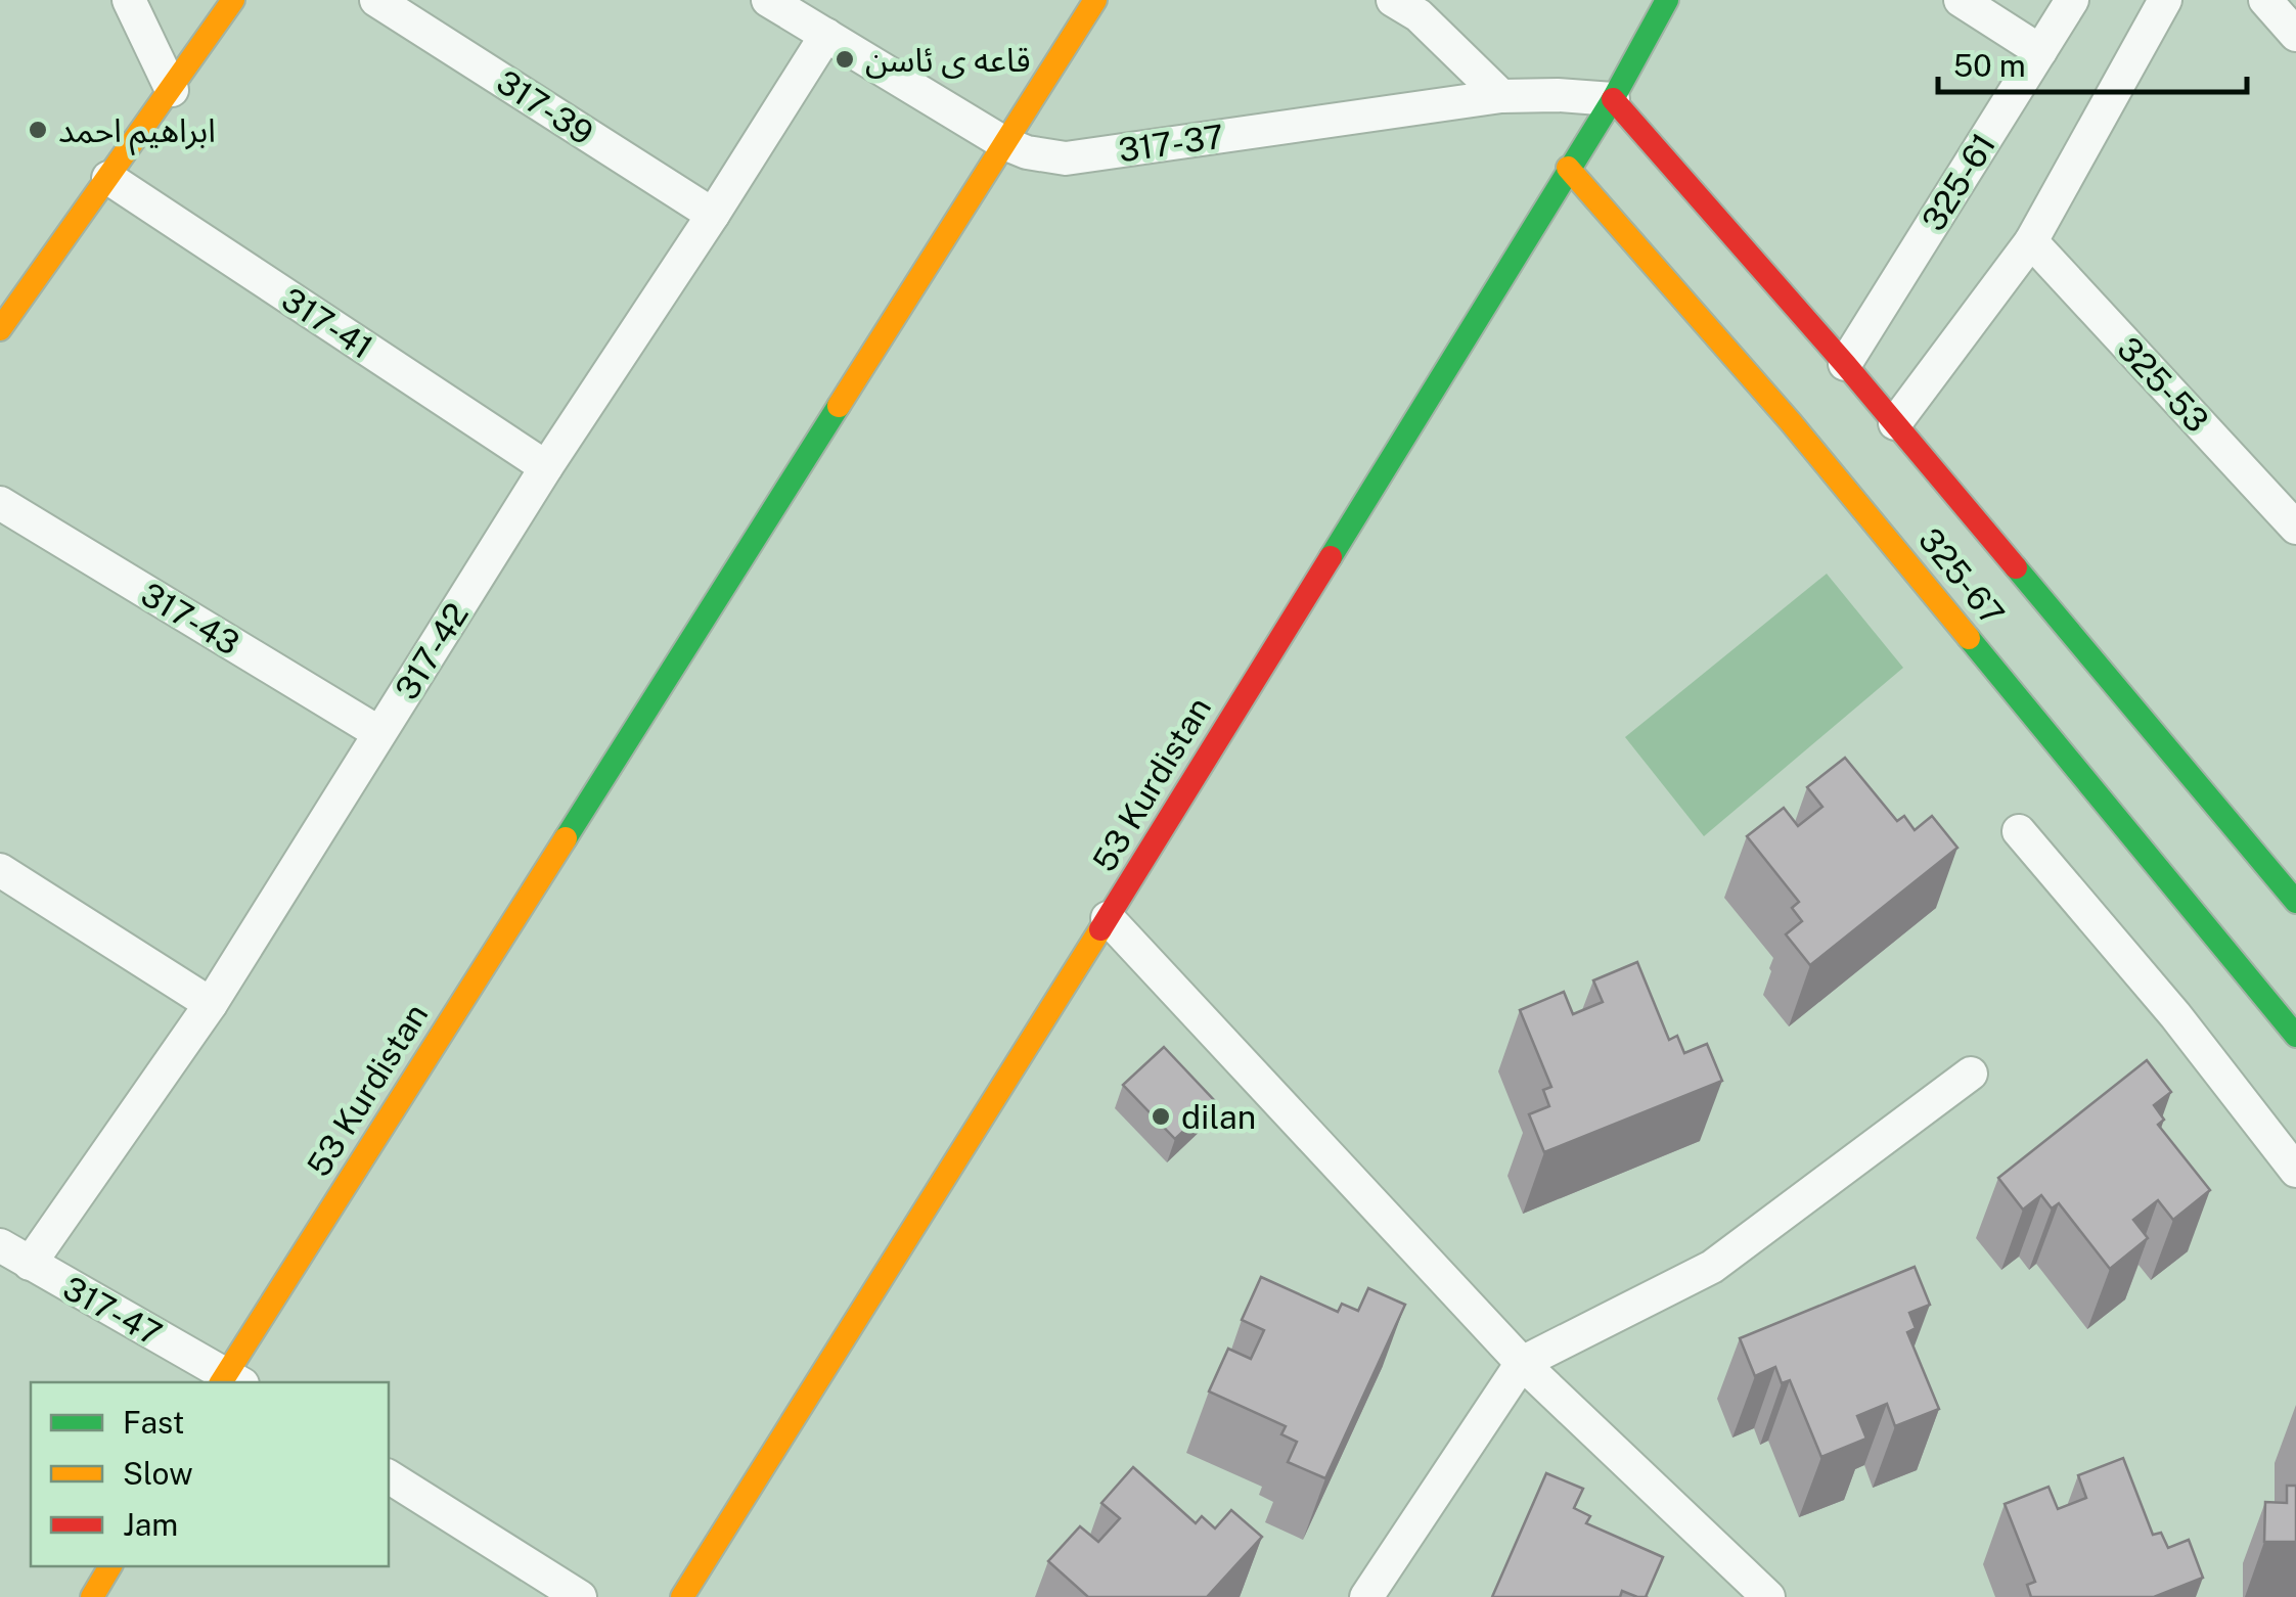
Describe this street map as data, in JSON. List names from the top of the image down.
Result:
{
  "streets": {
    "main road": ["325-67", "53 Kurdistan"],
    "street": [
      "317-39",
      "317-37",
      "325-61",
      "317-41",
      "325-53",
      "317-43",
      "317-42",
      "317-47"
    ]
  },
  "crossings": [
    ["317-39", "317-42"],
    ["317-37", "325-67"],
    ["317-37", "317-42"],
    ["317-37", "53 Kurdistan"],
    ["325-61", "325-67"],
    ["317-41", "317-42"],
    ["325-67", "53 Kurdistan"],
    ["317-43", "317-42"],
    ["317-42", "317-47"],
    ["53 Kurdistan", "317-47"]
  ],
  "places": ["قاعه ى ئاسن", "ابراهيم احمد", "dilan"],
  "legend": ["Fast", "Slow", "Jam"],
  "scale_bar": "50 m"
}
